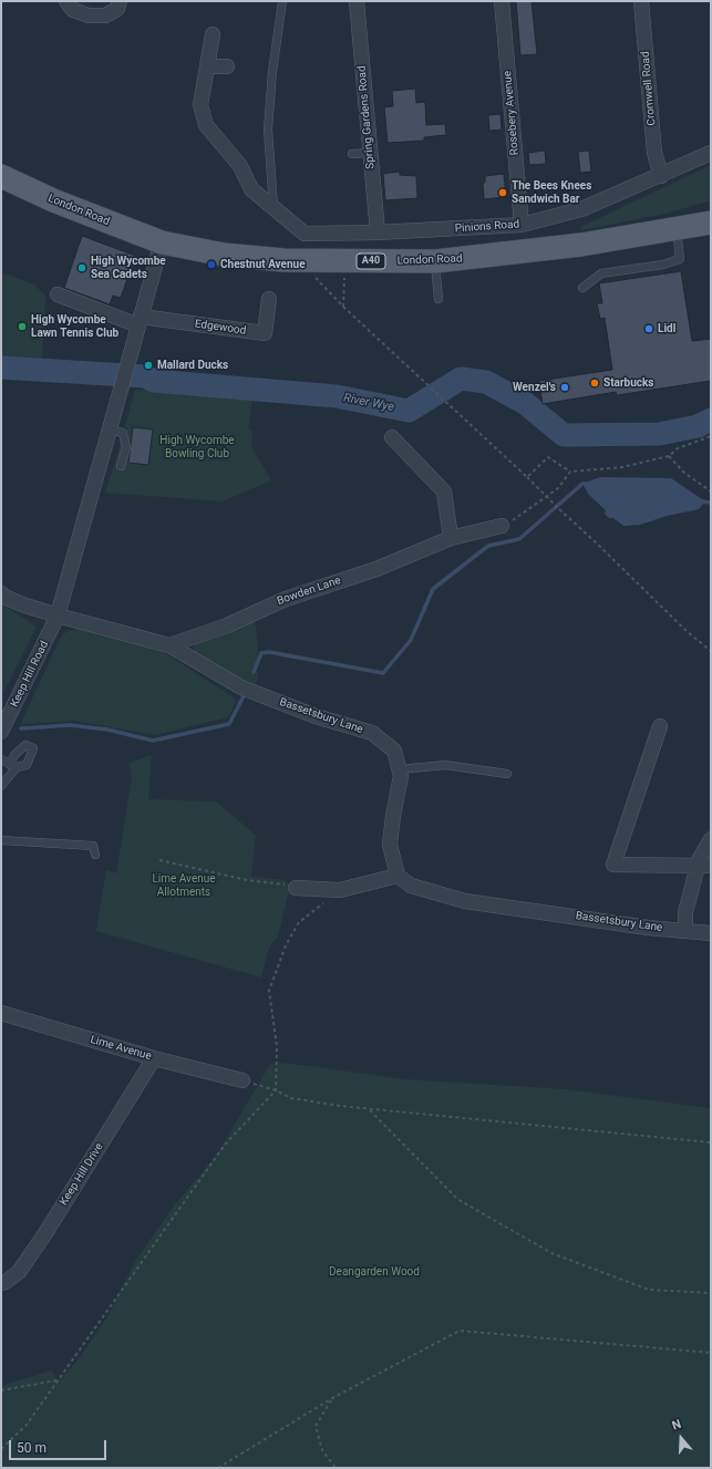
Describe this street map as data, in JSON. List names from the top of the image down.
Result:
{
  "streets": {
    "main road": ["London Road", "A40"],
    "street": [
      "Cromwell Road",
      "Rosebery Avenue",
      "Spring Gardens Road",
      "Pinions Road",
      "Edgewood",
      "Bowden Lane",
      "Keep Hill Road",
      "Bassetsbury Lane",
      "Lime Avenue",
      "Keep Hill Drive"
    ]
  },
  "crossings": [
    ["Cromwell Road", "Pinions Road"],
    ["Rosebery Avenue", "Pinions Road"],
    ["Spring Gardens Road", "Pinions Road"],
    ["Bowden Lane", "Bassetsbury Lane"],
    ["Keep Hill Road", "Bassetsbury Lane"],
    ["Lime Avenue", "Keep Hill Drive"]
  ],
  "water": ["River Wye"],
  "parks": ["High Wycombe Bowling Club", "Lime Avenue Allotments", "Deangarden Wood"],
  "places": [
    "The Bees Knees Sandwich Bar",
    "Chestnut Avenue",
    "High Wycombe Sea Cadets",
    "High Wycombe Lawn Tennis Club",
    "Lidl",
    "Mallard Ducks",
    "Starbucks",
    "Wenzel's"
  ],
  "scale_bar": "50 m",
  "north": "top"
}
